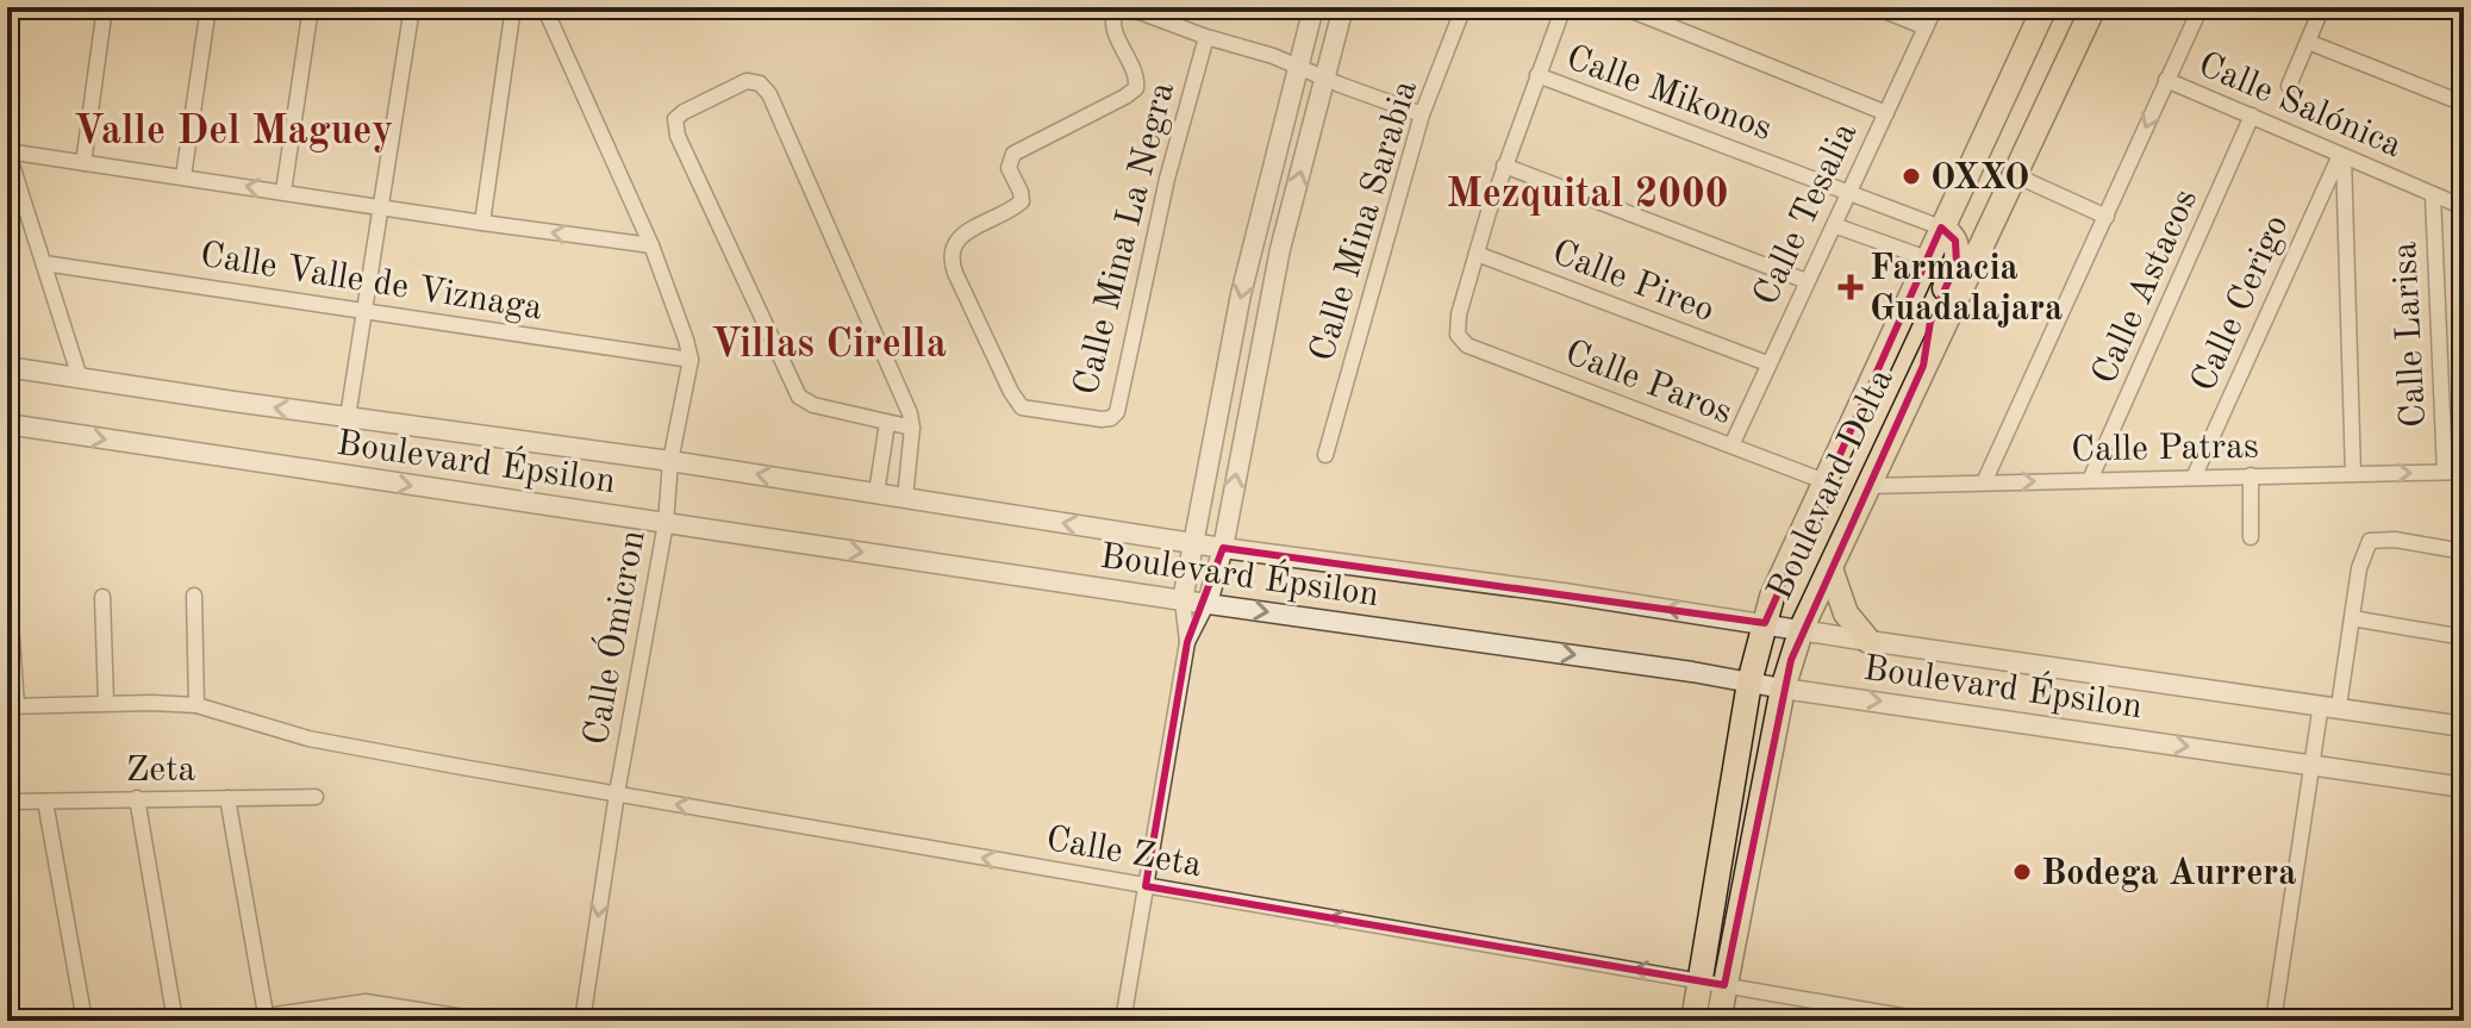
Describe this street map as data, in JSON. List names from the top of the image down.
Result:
{
  "streets": {
    "main road": ["Boulevard Delta"],
    "street": [
      "Calle Mikonos",
      "Calle Salónica",
      "Calle Tesalia",
      "Calle Mina Sarabia",
      "Calle Mina La Negra",
      "Calle Valle de Viznaga",
      "Calle Pireo",
      "Calle Astacos",
      "Calle Cerigo",
      "Calle Larisa",
      "Calle Paros",
      "Calle Patras",
      "Boulevard Épsilon",
      "Calle Ómicron",
      "Zeta",
      "Calle Zeta"
    ]
  },
  "crossings": [
    ["Calle Mikonos", "Calle Tesalia"],
    ["Calle Mikonos", "Boulevard Delta"],
    ["Calle Salónica", "Calle Astacos"],
    ["Calle Salónica", "Calle Cerigo"],
    ["Calle Salónica", "Calle Larisa"],
    ["Calle Tesalia", "Calle Pireo"],
    ["Calle Tesalia", "Calle Paros"],
    ["Calle Mina Sarabia", "Calle Mina La Negra"],
    ["Calle Valle de Viznaga", "Calle Ómicron"],
    ["Calle Pireo", "Calle Paros"],
    ["Calle Astacos", "Calle Patras"],
    ["Calle Cerigo", "Calle Patras"],
    ["Calle Larisa", "Calle Patras"],
    ["Calle Paros", "Boulevard Delta"],
    ["Calle Patras", "Boulevard Delta"],
    ["Boulevard Épsilon", "Boulevard Delta"],
    ["Boulevard Épsilon", "Calle Ómicron"],
    ["Boulevard Delta", "Calle Zeta"],
    ["Calle Ómicron", "Calle Zeta"]
  ],
  "one_way": ["Calle Zeta"],
  "districts": ["Valle Del Maguey", "Mezquital 2000", "Villas Cirella"],
  "places": {
    "other": ["OXXO", "Bodega Aurrera"],
    "health": ["Farmacia Guadalajara"]
  }
}
